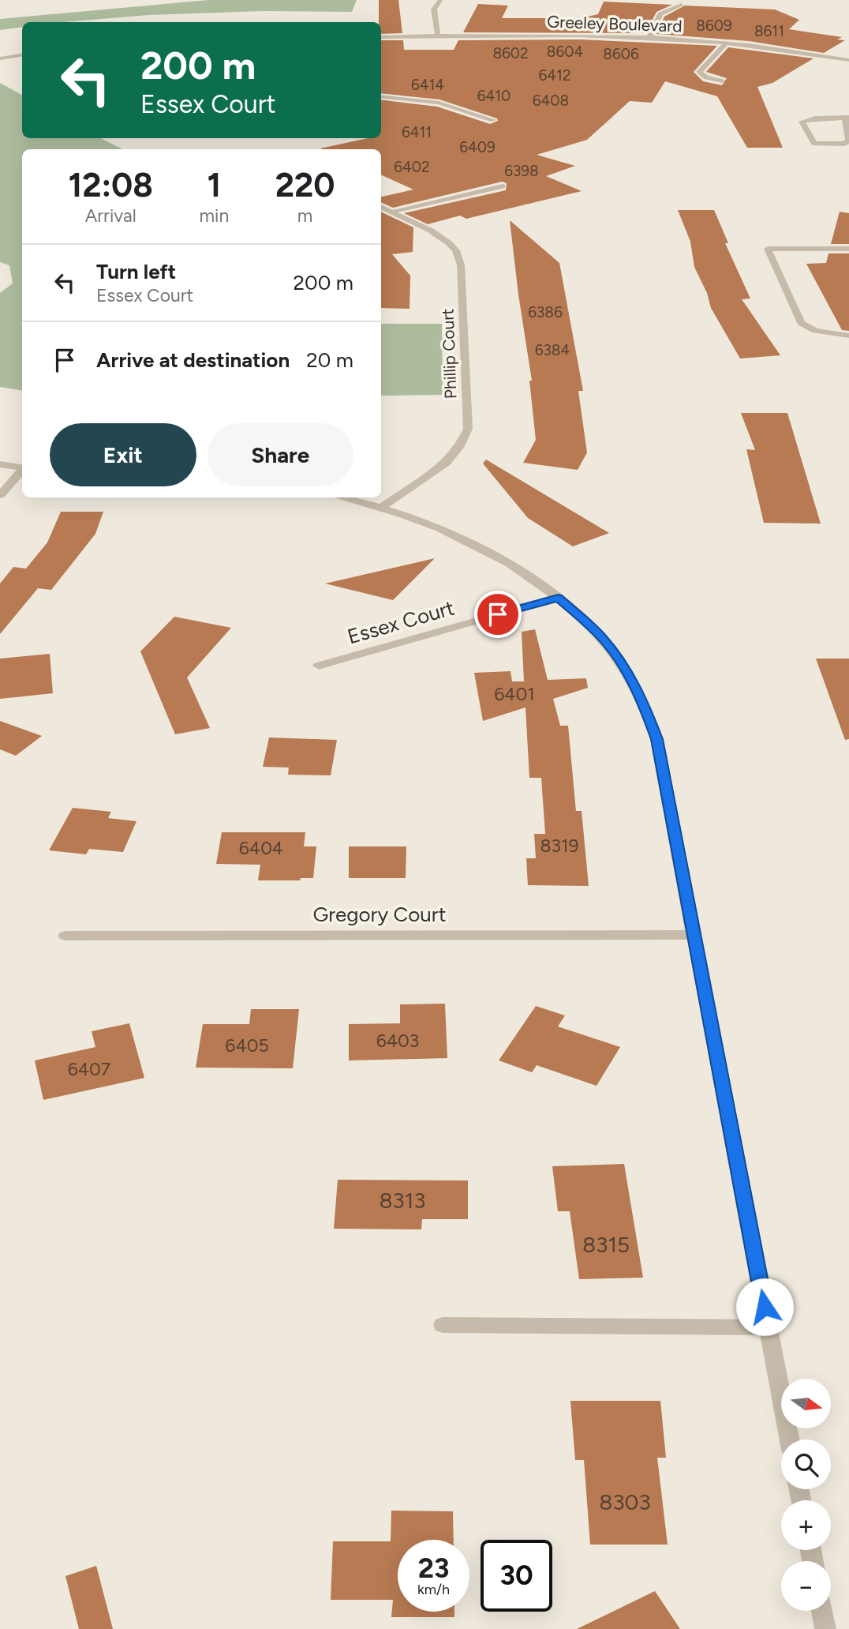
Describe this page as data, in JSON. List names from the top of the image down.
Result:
{
  "streets": {
    "street": [
      "Greeley Boulevard",
      "Phillip Court",
      "Essex Court",
      "Gregory Court"
    ]
  },
  "house_numbers": [
    "8609",
    "8611",
    "8604",
    "8602",
    "8606",
    "6412",
    "6414",
    "6410",
    "6408",
    "6411",
    "6409",
    "6402",
    "6398",
    "6386",
    "6384",
    "6401",
    "8319",
    "6404",
    "6403",
    "6405",
    "6407",
    "8313",
    "8315",
    "8303"
  ],
  "north": "right",
  "page": {
    "turn": ["200 m", "Essex Court"],
    "eta": [
      "12:08",
      "Arrival",
      "1",
      "min",
      "220",
      "m"
    ],
    "list": [
      {
        "name": "Turn left",
        "note": "Essex Court",
        "value": "200 m"
      },
      {
        "name": "Arrive at destination",
        "value": "20 m"
      }
    ],
    "buttons": ["Exit", "Share"],
    "map_buttons": ["+", "−"],
    "speed": "23 km/h",
    "limit": "30"
  }
}
